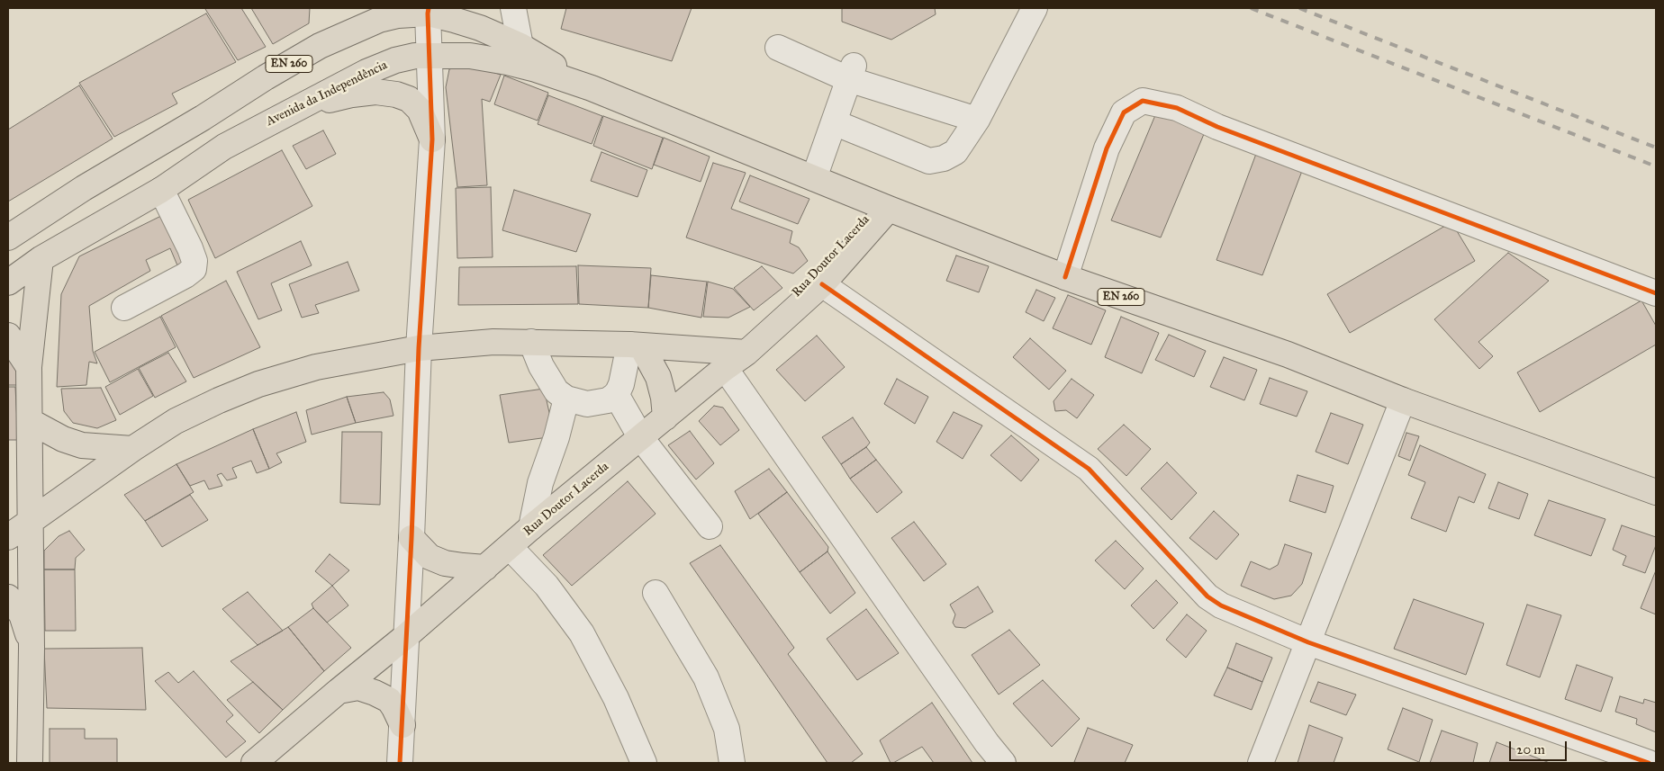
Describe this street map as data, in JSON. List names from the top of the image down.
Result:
{
  "streets": {
    "main road": ["EN 260", "Avenida da Independência", "Rua Doutor Lacerda"]
  },
  "crossings": [
    ["EN 260", "Avenida da Independência"],
    ["EN 260", "Rua Doutor Lacerda"]
  ],
  "scale_bar": "20 m"
}
